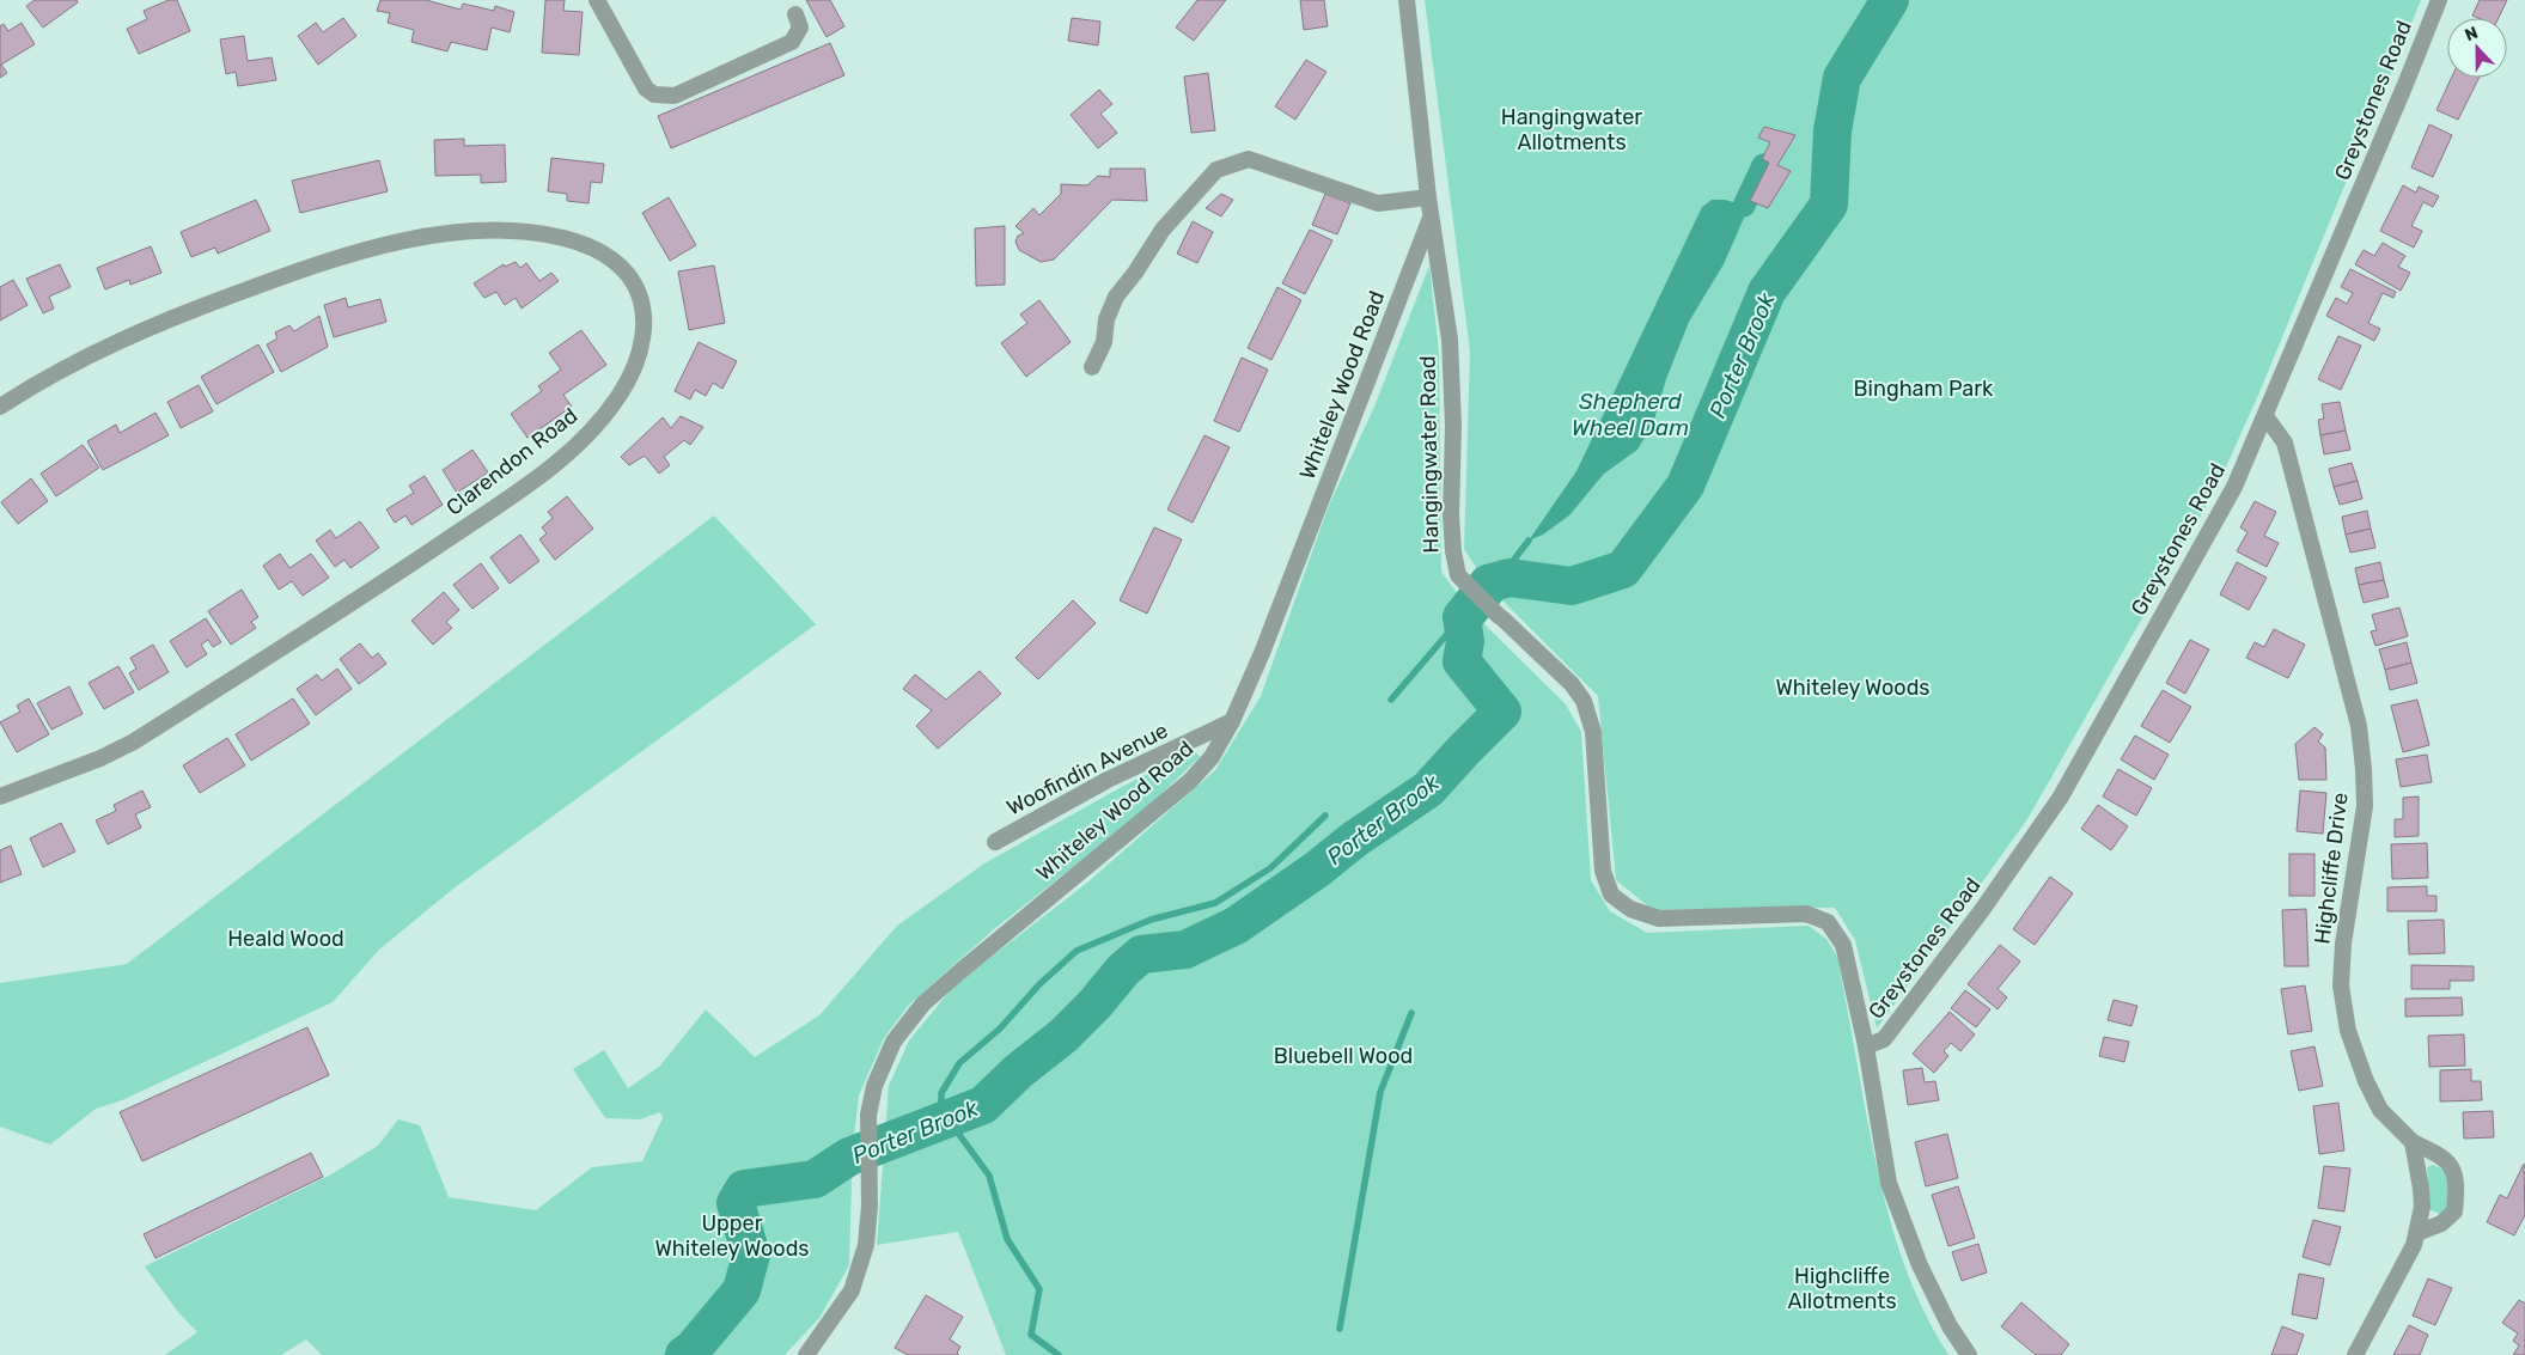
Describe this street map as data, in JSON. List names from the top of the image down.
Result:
{
  "streets": {
    "street": [
      "Greystones Road",
      "Whiteley Wood Road",
      "Hangingwater Road",
      "Clarendon Road",
      "Woofindin Avenue",
      "Highcliffe Drive"
    ]
  },
  "crossings": [
    ["Greystones Road", "Hangingwater Road"],
    ["Greystones Road", "Highcliffe Drive"],
    ["Whiteley Wood Road", "Hangingwater Road"],
    ["Whiteley Wood Road", "Woofindin Avenue"]
  ],
  "water": ["Porter Brook", "Shepherd Wheel Dam"],
  "parks": [
    "Hangingwater Allotments",
    "Bingham Park",
    "Whiteley Woods",
    "Heald Wood",
    "Bluebell Wood",
    "Upper Whiteley Woods",
    "Highcliffe Allotments"
  ],
  "north": "top"
}
